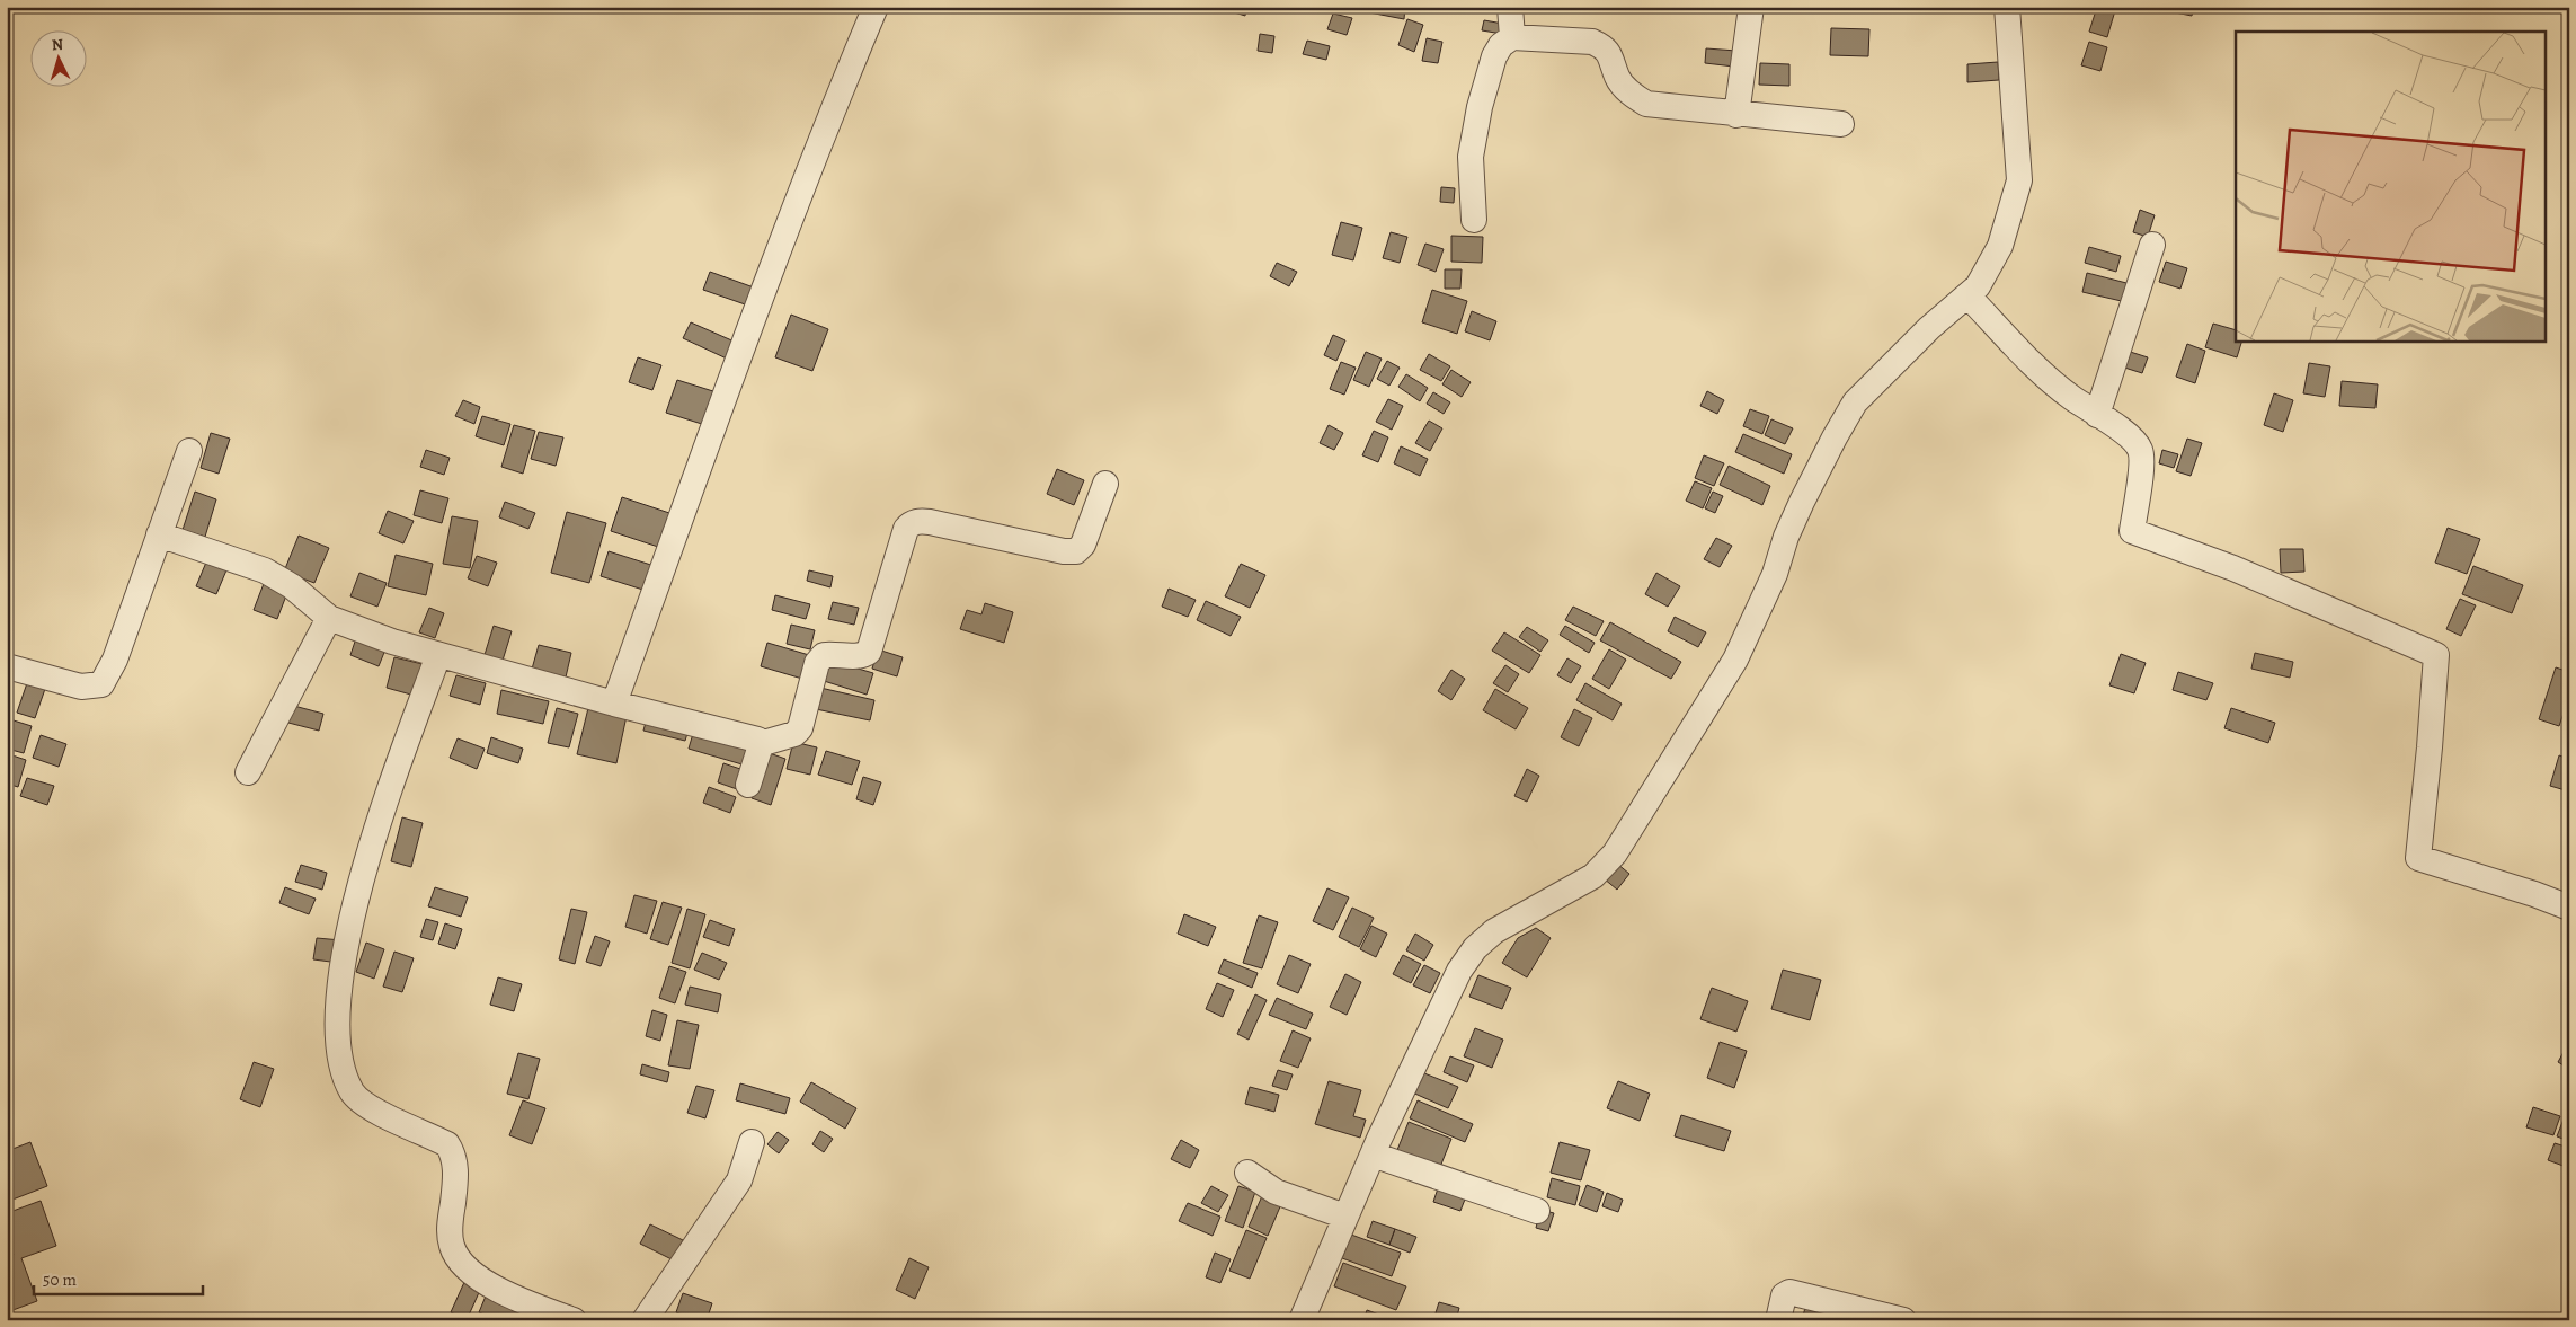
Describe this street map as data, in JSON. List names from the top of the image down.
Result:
{
  "scale_bar": "50 m",
  "north": "top"
}
